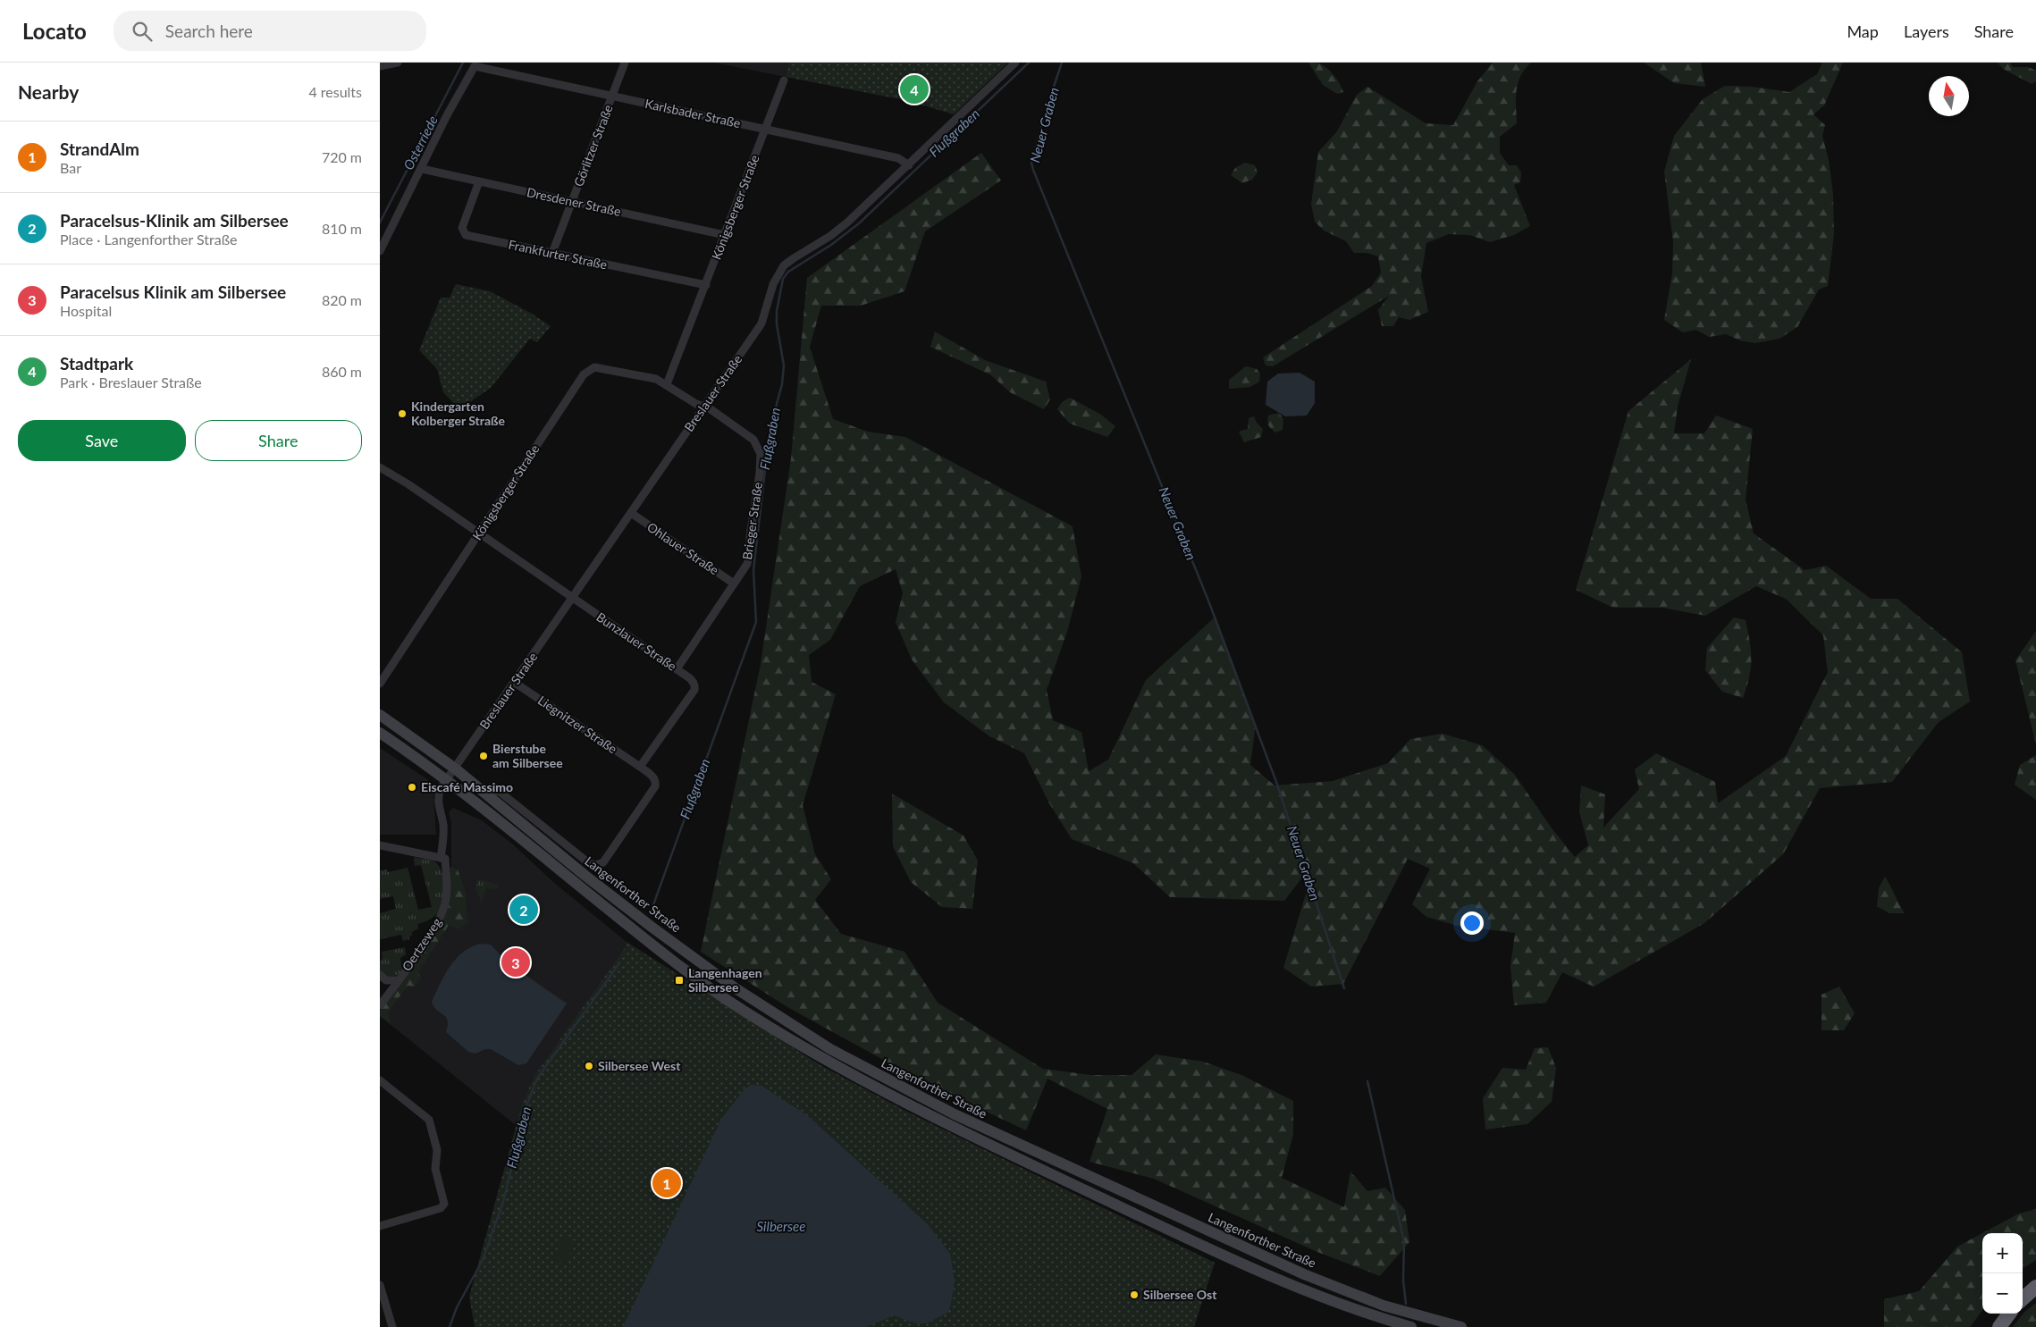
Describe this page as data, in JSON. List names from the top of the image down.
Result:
{
  "streets": {
    "main road": ["Langenforther Straße"],
    "street": [
      "Karlsbader Straße",
      "Görlitzer Straße",
      "Dresdener Straße",
      "Königsberger Straße",
      "Frankfurter Straße",
      "Breslauer Straße",
      "Brieger Straße",
      "Ohlauer Straße",
      "Bunzlauer Straße",
      "Liegnitzer Straße",
      "Oertzeweg"
    ]
  },
  "crossings": [
    ["Karlsbader Straße", "Görlitzer Straße"],
    ["Karlsbader Straße", "Dresdener Straße"],
    ["Karlsbader Straße", "Königsberger Straße"],
    ["Karlsbader Straße", "Breslauer Straße"],
    ["Görlitzer Straße", "Dresdener Straße"],
    ["Görlitzer Straße", "Frankfurter Straße"],
    ["Dresdener Straße", "Königsberger Straße"],
    ["Dresdener Straße", "Frankfurter Straße"],
    ["Königsberger Straße", "Frankfurter Straße"],
    ["Königsberger Straße", "Breslauer Straße"],
    ["Königsberger Straße", "Brieger Straße"],
    ["Königsberger Straße", "Bunzlauer Straße"],
    ["Breslauer Straße", "Brieger Straße"],
    ["Breslauer Straße", "Ohlauer Straße"],
    ["Breslauer Straße", "Bunzlauer Straße"],
    ["Breslauer Straße", "Liegnitzer Straße"],
    ["Breslauer Straße", "Langenforther Straße"],
    ["Breslauer Straße", "Oertzeweg"],
    ["Brieger Straße", "Ohlauer Straße"],
    ["Brieger Straße", "Bunzlauer Straße"],
    ["Bunzlauer Straße", "Liegnitzer Straße"],
    ["Liegnitzer Straße", "Langenforther Straße"],
    ["Langenforther Straße", "Oertzeweg"]
  ],
  "water": [
    "Neuer Graben",
    "Flußgraben",
    "Osterriede",
    "Silbersee"
  ],
  "places": {
    "other": [
      "Kindergarten Kolberger Straße",
      "Bierstube am Silbersee",
      "Eiscafé Massimo",
      "Silbersee West",
      "Silbersee Ost"
    ],
    "transit": ["Langenhagen Silbersee"]
  },
  "north": "top",
  "page": {
    "header": "Locato",
    "search": "Search here",
    "nav": ["Map", "Layers", "Share"],
    "heading": ["Nearby", "4 results"],
    "pins": [
      "4",
      "2",
      "3",
      "1"
    ],
    "list": [
      {
        "mark": "1",
        "name": "StrandAlm",
        "note": "Bar",
        "value": "720 m"
      },
      {
        "mark": "2",
        "name": "Paracelsus-Klinik am Silbersee",
        "note": "Place · Langenforther Straße",
        "value": "810 m"
      },
      {
        "mark": "3",
        "name": "Paracelsus Klinik am Silbersee",
        "note": "Hospital",
        "value": "820 m"
      },
      {
        "mark": "4",
        "name": "Stadtpark",
        "note": "Park · Breslauer Straße",
        "value": "860 m"
      }
    ],
    "buttons": ["Save", "Share"],
    "map_buttons": ["+", "−"]
  }
}
